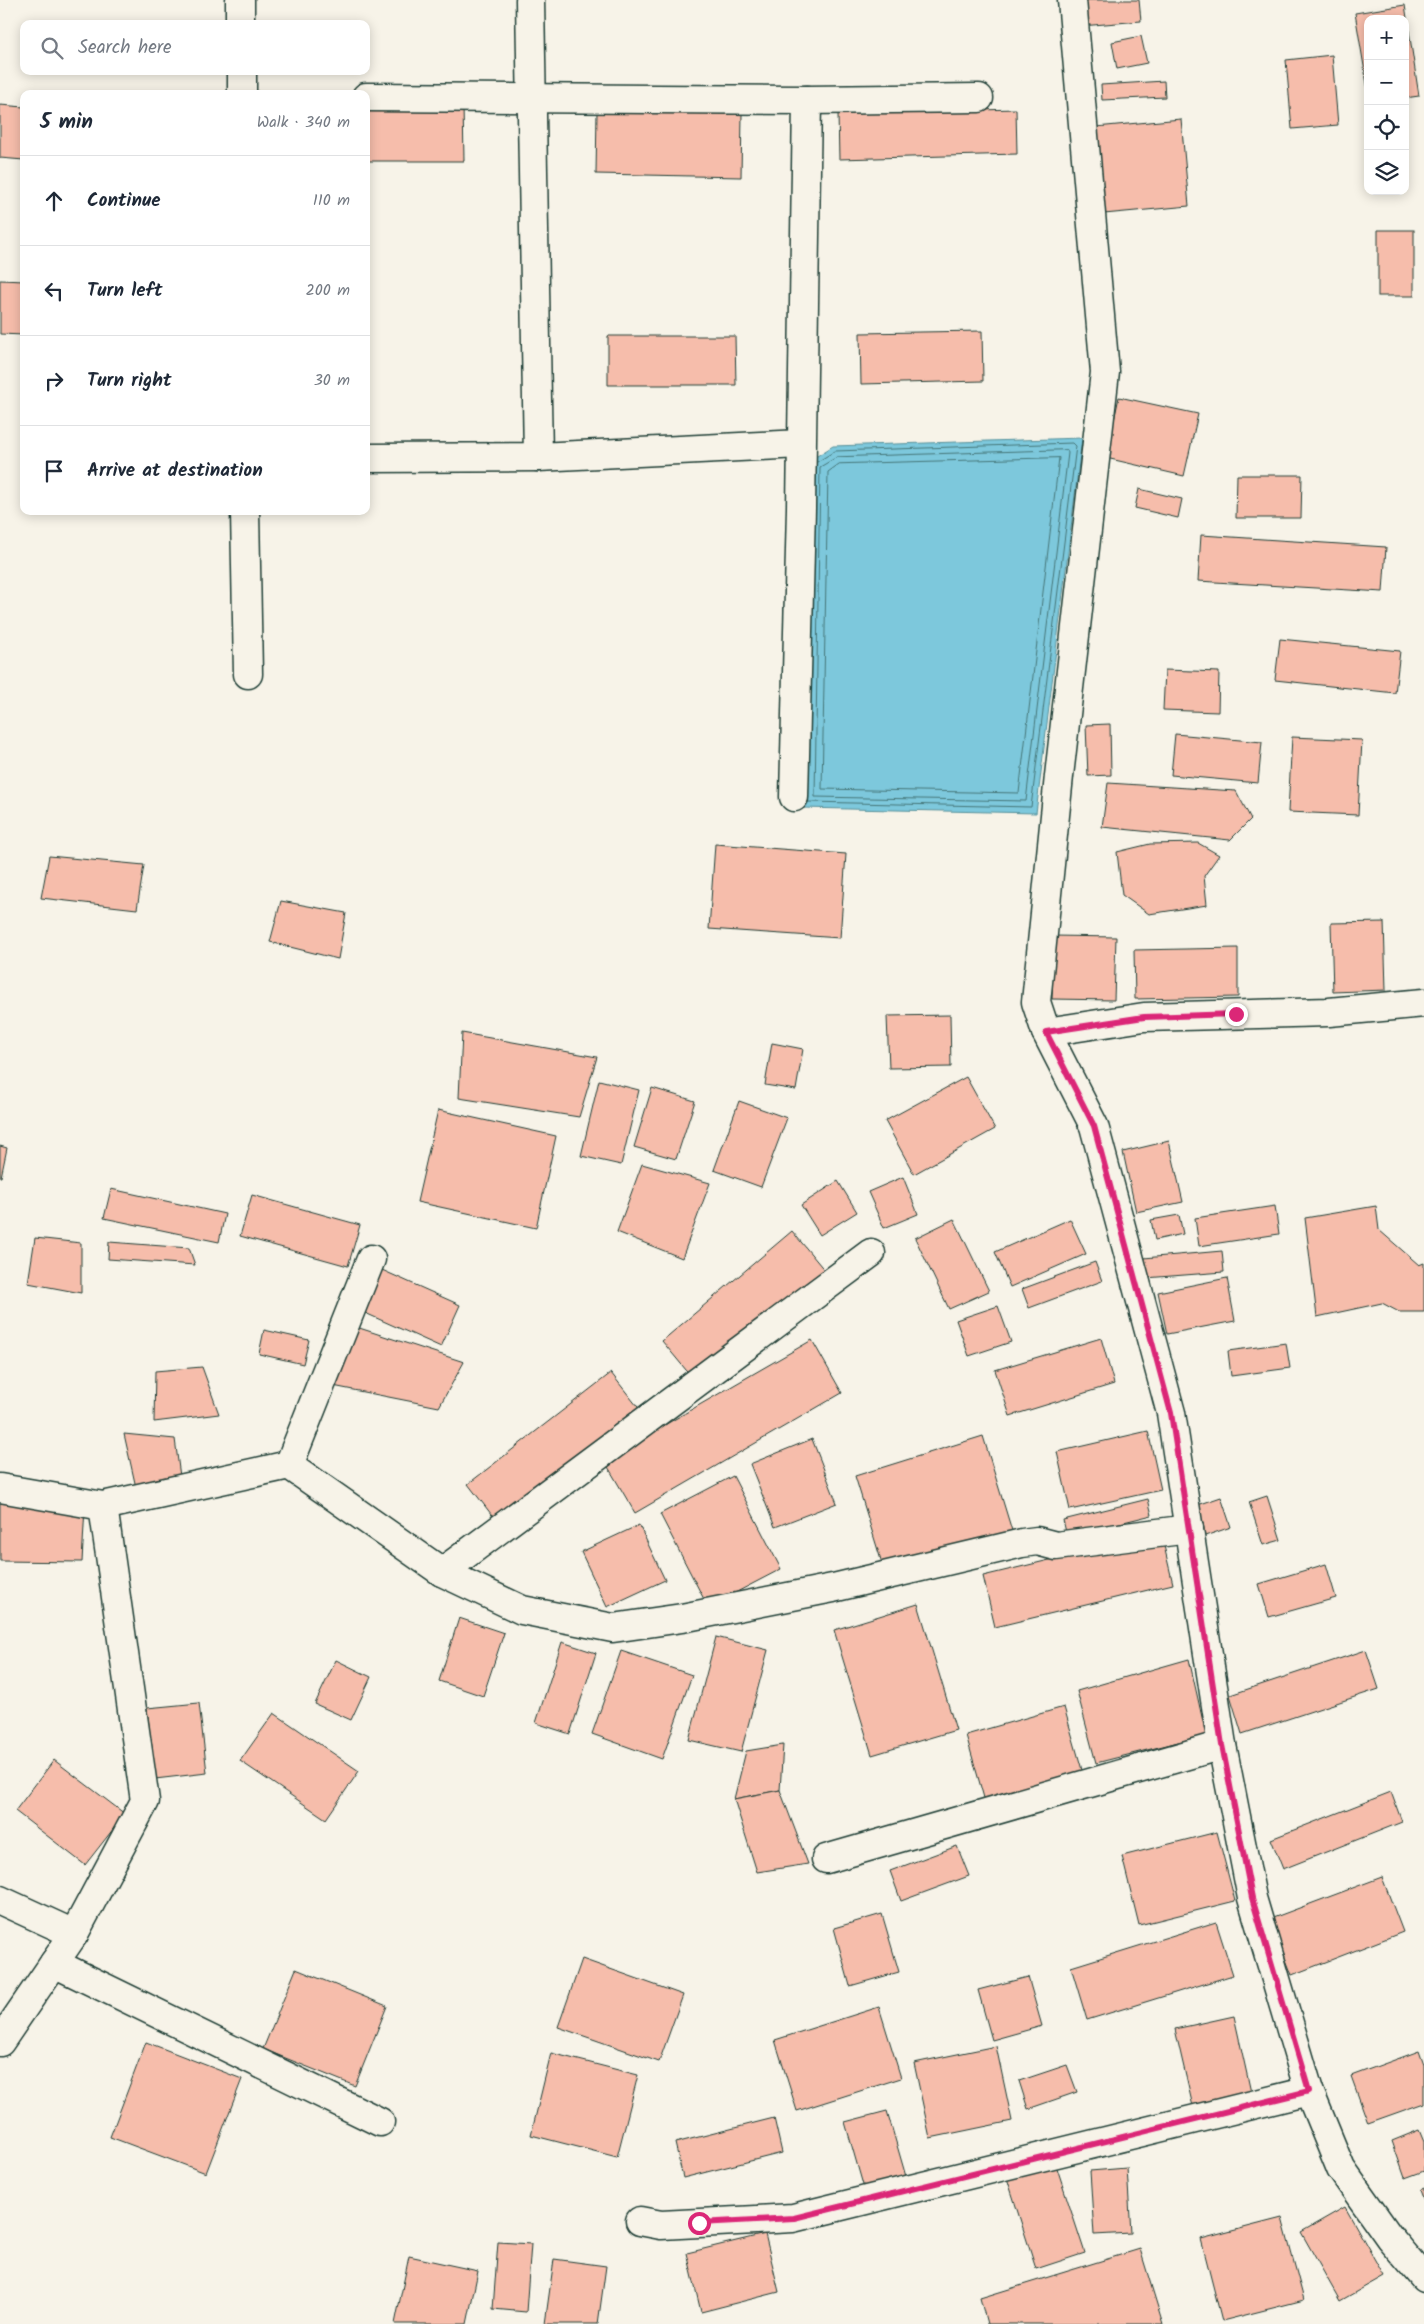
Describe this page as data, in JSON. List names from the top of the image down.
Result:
{
  "page": {
    "map_buttons": ["+", "−"],
    "search": "Search here",
    "heading": ["5 min", "Walk · 340 m"],
    "list": [
      ["Continue", "110 m"],
      ["Turn left", "200 m"],
      ["Turn right", "30 m"],
      "Arrive at destination"
    ]
  }
}
